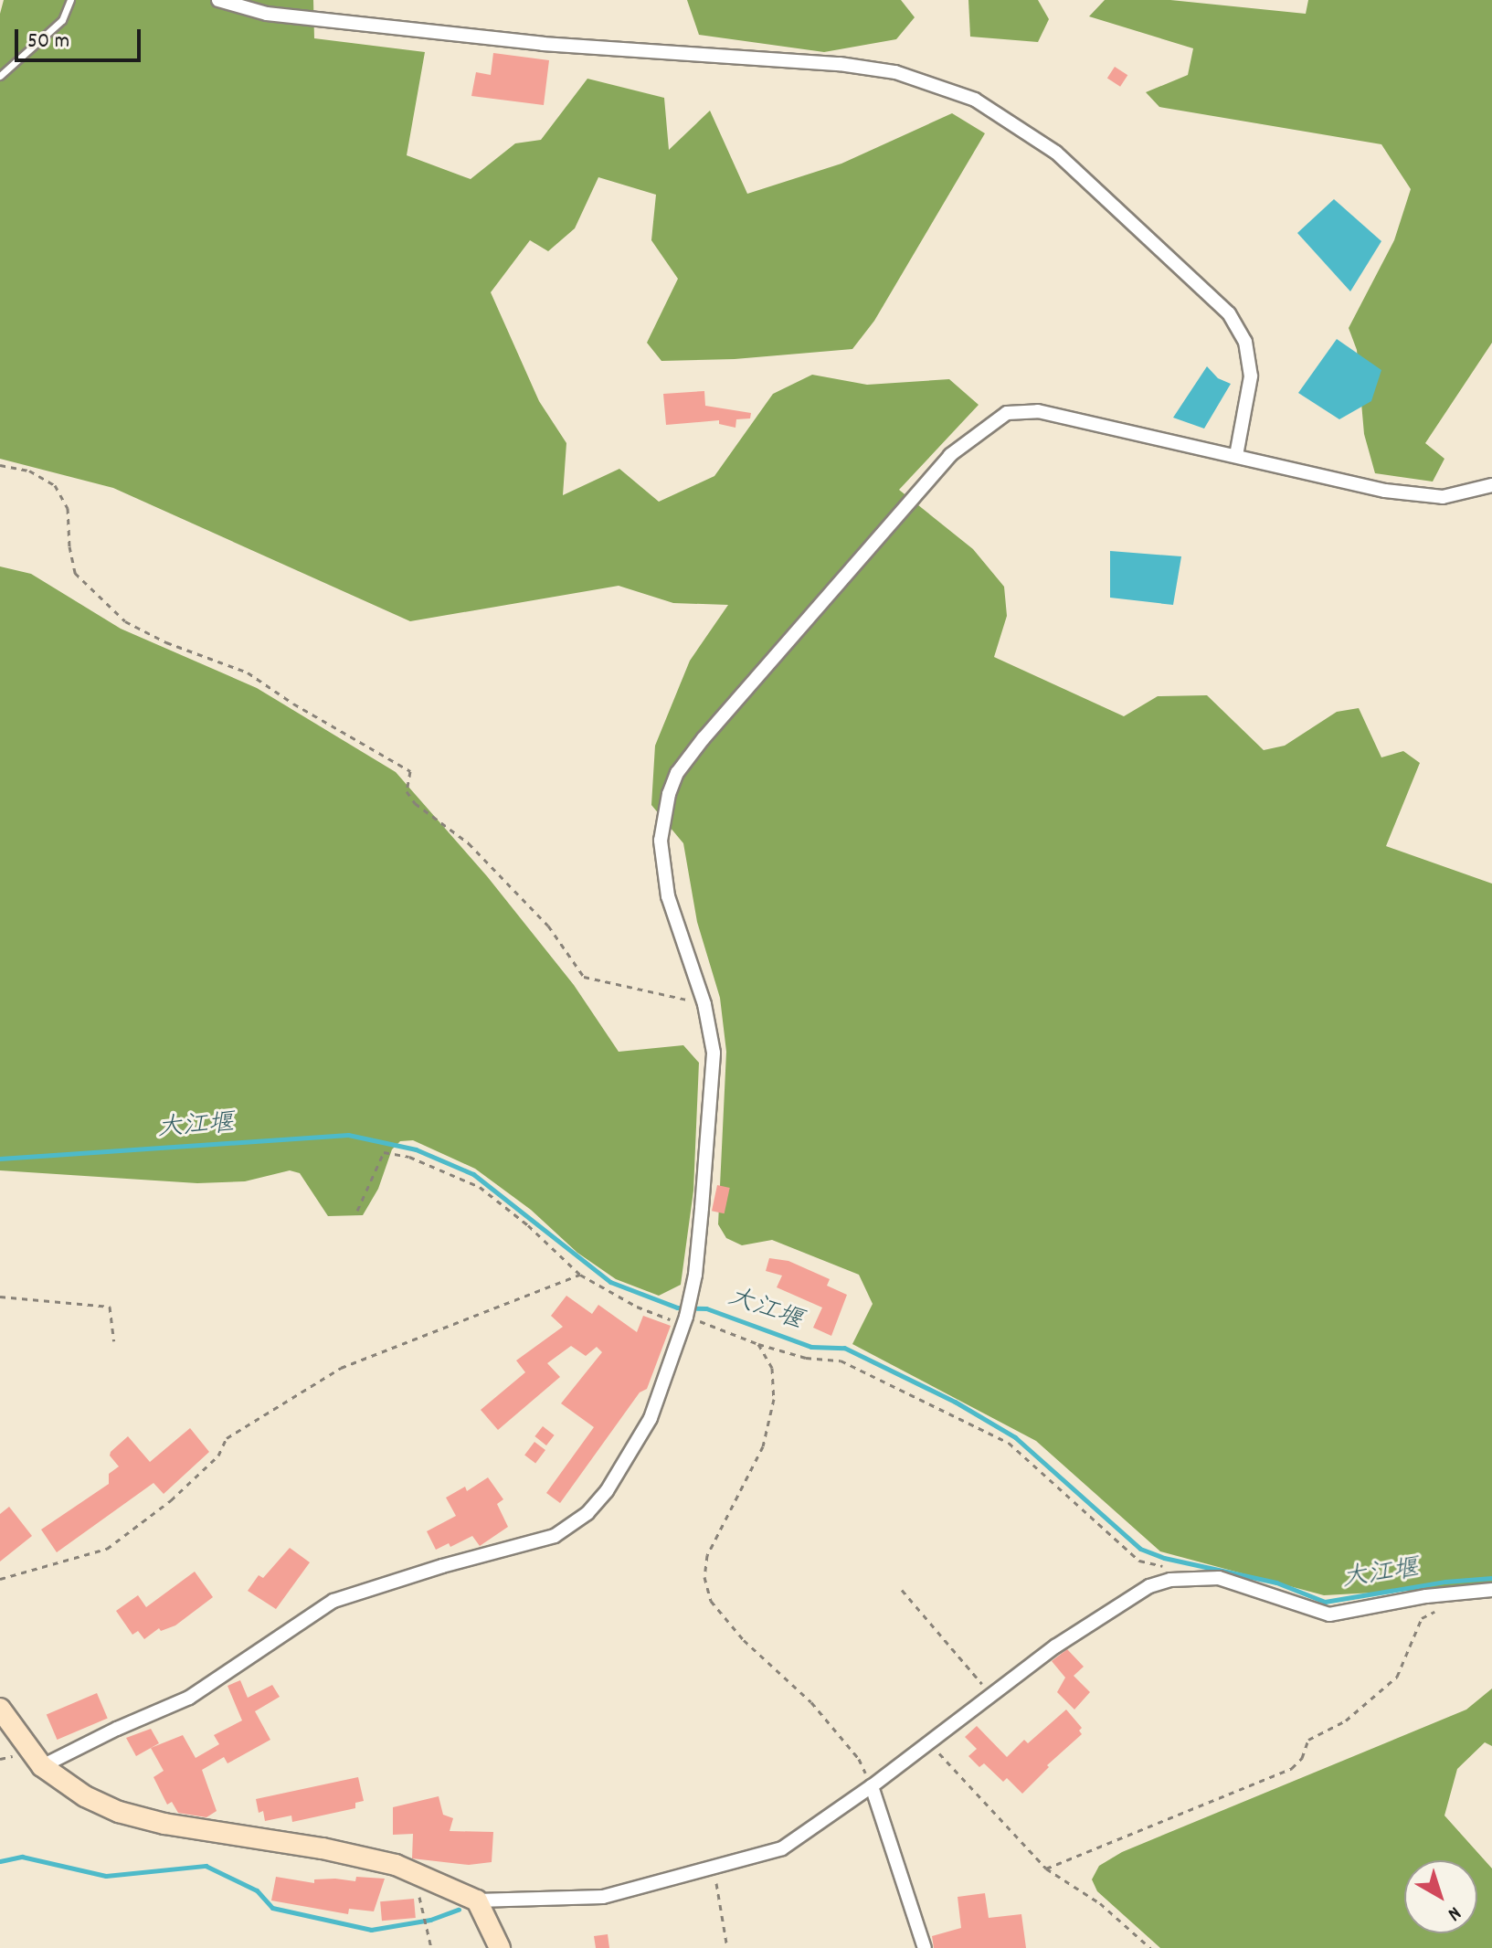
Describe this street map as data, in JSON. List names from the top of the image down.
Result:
{
  "water": ["大江堰"],
  "scale_bar": "50 m",
  "north": "bottom right"
}
